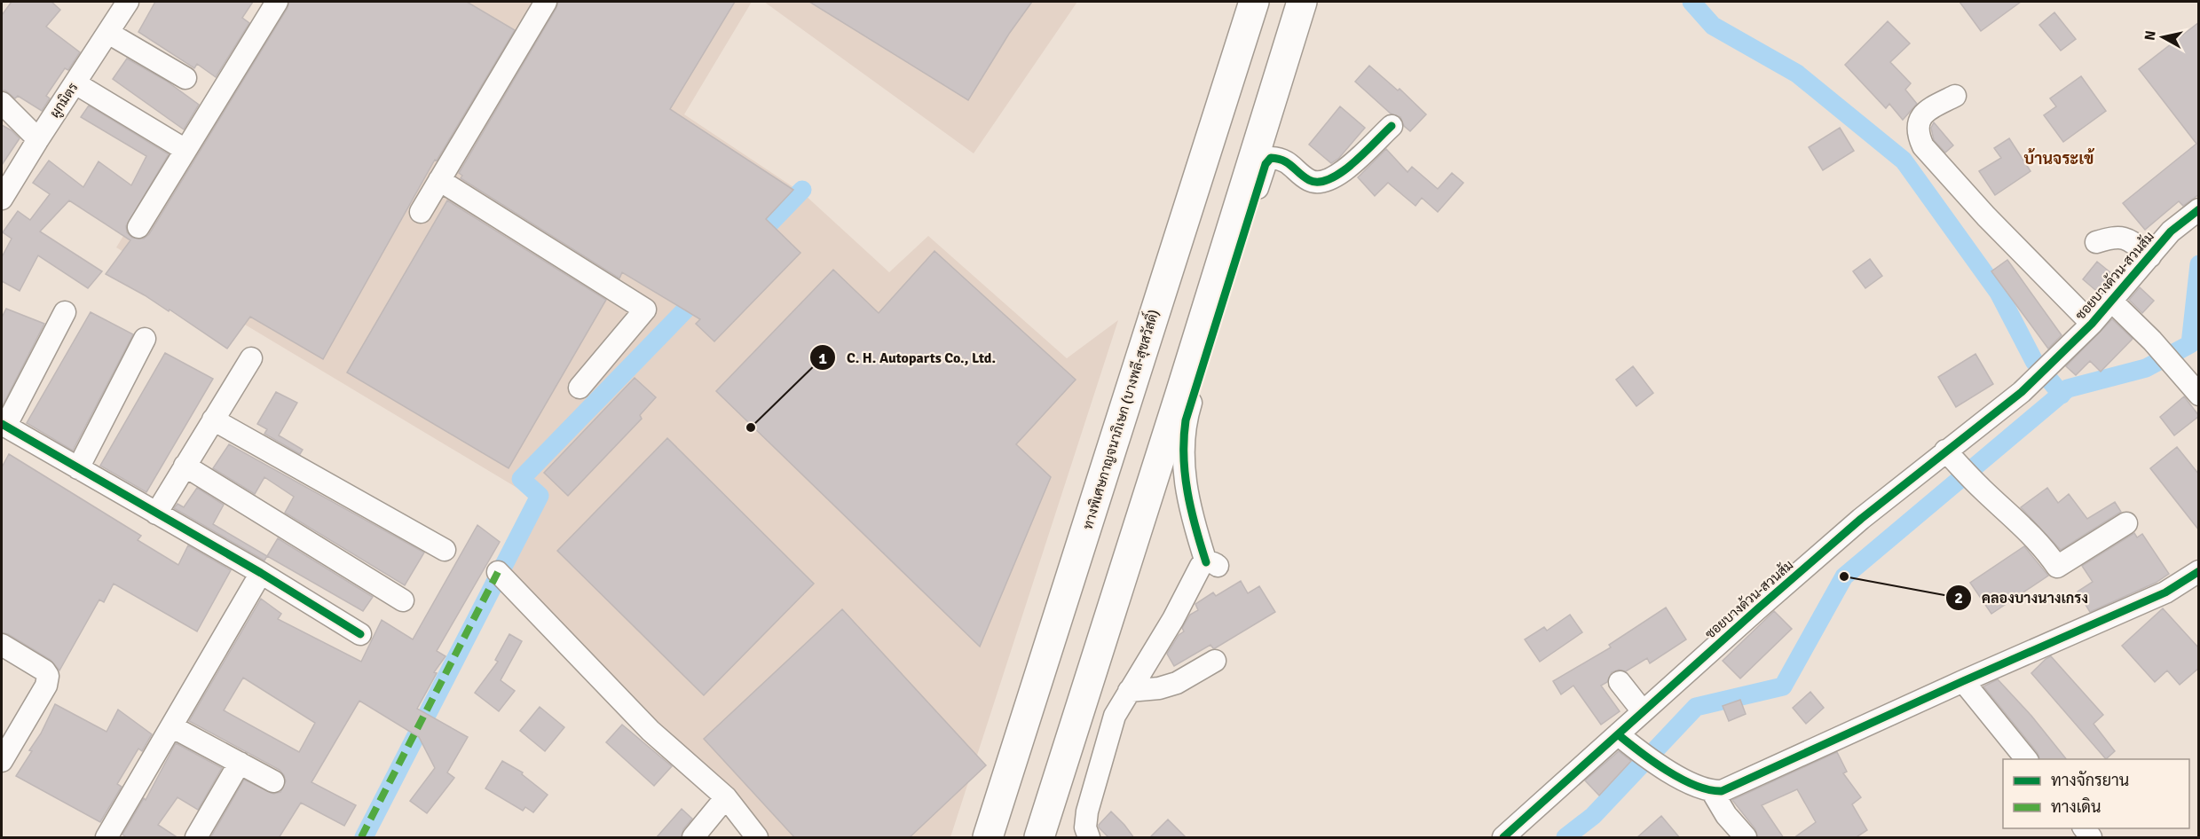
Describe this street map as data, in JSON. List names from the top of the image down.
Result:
{
  "streets": {
    "highway": ["ทางพิเศษกาญจนาภิเษก (บางพลี-สุขสวัสดิ์)"],
    "street": ["ผูกมิตร", "ซอยบางด้วน-สวนส้ม"]
  },
  "districts": ["บ้านจระเข้"],
  "places": ["C. H. Autoparts Co., Ltd.", "คลองบางนางเกรง"],
  "legend": ["ทางจักรยาน", "ทางเดิน"],
  "north": "left"
}
